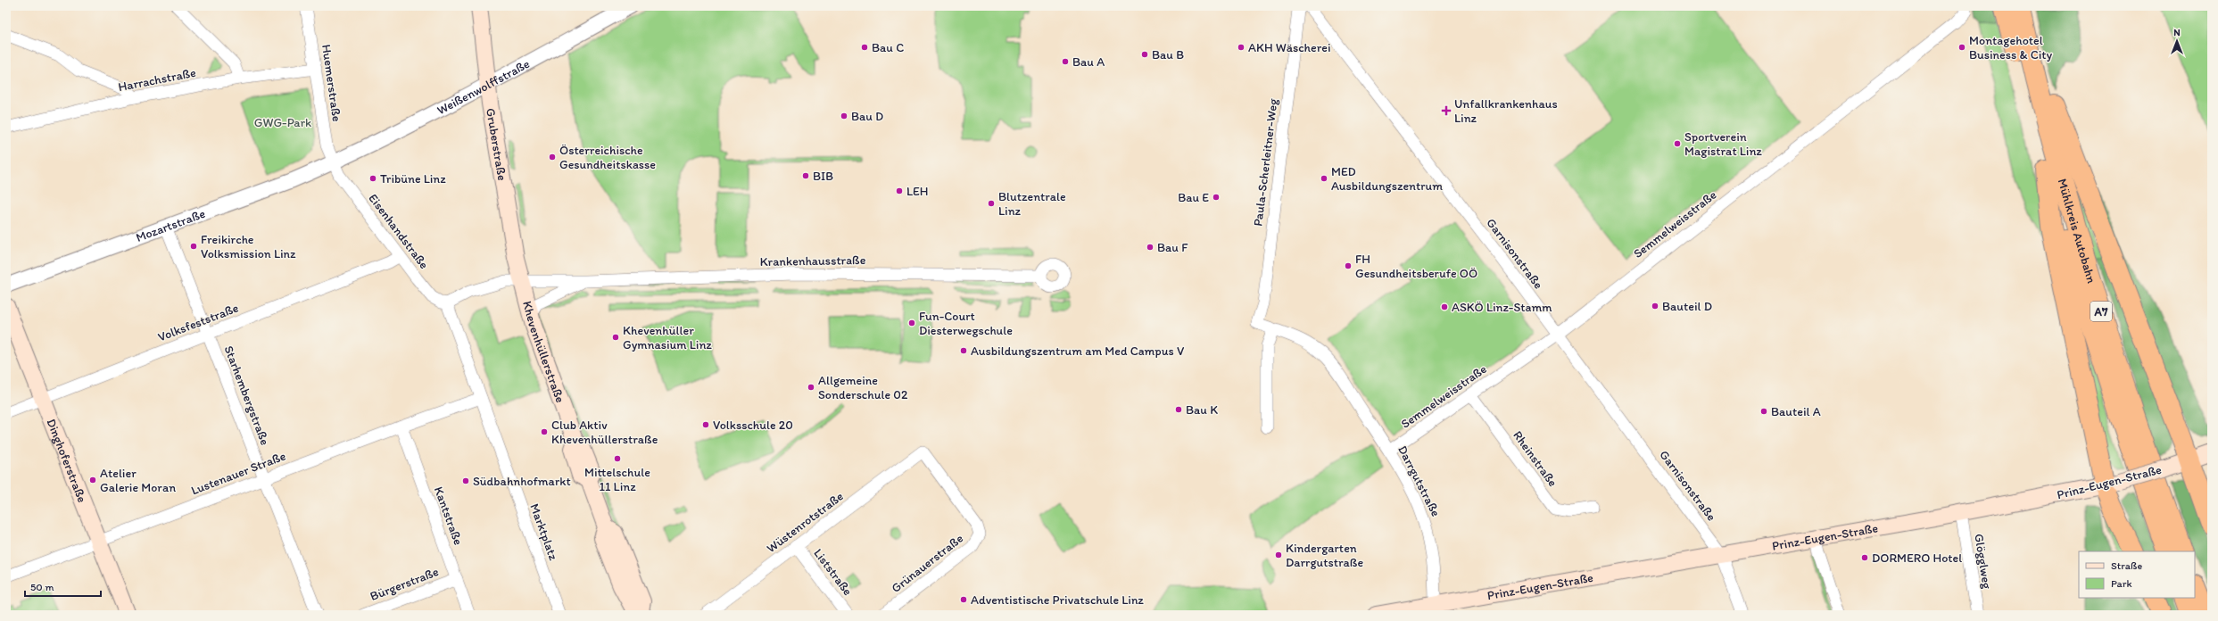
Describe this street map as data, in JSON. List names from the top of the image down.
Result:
{
  "streets": {
    "highway": ["Mühlkreis Autobahn", "A7"],
    "main road": [
      "Gruberstraße",
      "Khevenhüllerstraße",
      "Dinghoferstraße",
      "Prinz-Eugen-Straße"
    ],
    "street": [
      "Harrachstraße",
      "Huemerstraße",
      "Weißenwolffstraße",
      "Paula-Scherleitner-Weg",
      "Semmelweisstraße",
      "Mozartstraße",
      "Eisenhandstraße",
      "Garnisonstraße",
      "Krankenhausstraße",
      "Volksfeststraße",
      "Starhembergstraße",
      "Rheinstraße",
      "Lustenauer Straße",
      "Darrgutstraße",
      "Kantstraße",
      "Wüstenrotstraße",
      "Marktplatz",
      "Glögglweg",
      "Grünauerstraße",
      "Liststraße",
      "Bürgerstraße"
    ]
  },
  "crossings": [
    ["Harrachstraße", "Huemerstraße"],
    ["Huemerstraße", "Weißenwolffstraße"],
    ["Huemerstraße", "Mozartstraße"],
    ["Huemerstraße", "Eisenhandstraße"],
    ["Weißenwolffstraße", "Gruberstraße"],
    ["Weißenwolffstraße", "Mozartstraße"],
    ["Weißenwolffstraße", "Eisenhandstraße"],
    ["Gruberstraße", "Krankenhausstraße"],
    ["Gruberstraße", "Khevenhüllerstraße"],
    ["Paula-Scherleitner-Weg", "Darrgutstraße"],
    ["Semmelweisstraße", "Garnisonstraße"],
    ["Semmelweisstraße", "Rheinstraße"],
    ["Semmelweisstraße", "Darrgutstraße"],
    ["Mozartstraße", "Eisenhandstraße"],
    ["Mozartstraße", "Starhembergstraße"],
    ["Eisenhandstraße", "Krankenhausstraße"],
    ["Eisenhandstraße", "Volksfeststraße"],
    ["Garnisonstraße", "Prinz-Eugen-Straße"],
    ["Krankenhausstraße", "Khevenhüllerstraße"],
    ["Volksfeststraße", "Starhembergstraße"],
    ["Volksfeststraße", "Dinghoferstraße"],
    ["Starhembergstraße", "Lustenauer Straße"],
    ["Dinghoferstraße", "Lustenauer Straße"],
    ["Lustenauer Straße", "Kantstraße"],
    ["Lustenauer Straße", "Marktplatz"],
    ["Darrgutstraße", "Prinz-Eugen-Straße"],
    ["Prinz-Eugen-Straße", "Glögglweg"],
    ["Kantstraße", "Bürgerstraße"],
    ["Wüstenrotstraße", "Grünauerstraße"],
    ["Wüstenrotstraße", "Liststraße"]
  ],
  "parks": ["GWG-Park"],
  "places": {
    "other": [
      "Bau C",
      "AKH Wäscherei",
      "Montagehotel Business & City",
      "Bau B",
      "Bau A",
      "Bau D",
      "Sportverein Magistrat Linz",
      "Österreichische Gesundheitskasse",
      "BIB",
      "Tribüne Linz",
      "MED Ausbildungszentrum",
      "LEH",
      "Bau E",
      "Blutzentrale Linz",
      "Freikirche Volksmission Linz",
      "Bau F",
      "FH Gesundheitsberufe OÖ",
      "Bauteil D",
      "ASKÖ Linz-Stamm",
      "Fun-Court Diesterwegschule",
      "Khevenhüller Gymnasium Linz",
      "Ausbildungszentrum am Med Campus V",
      "Allgemeine Sonderschule 02",
      "Bau K",
      "Bauteil A",
      "Volksschule 20",
      "Club Aktiv Khevenhüllerstraße",
      "Mittelschule 11 Linz",
      "Atelier Galerie Moran",
      "Südbahnhofmarkt",
      "Kindergarten Darrgutstraße",
      "DORMERO Hotel",
      "Adventistische Privatschule Linz"
    ],
    "health": ["Unfallkrankenhaus Linz"]
  },
  "legend": ["Straße", "Park"],
  "scale_bar": "50 m",
  "north": "top"
}
